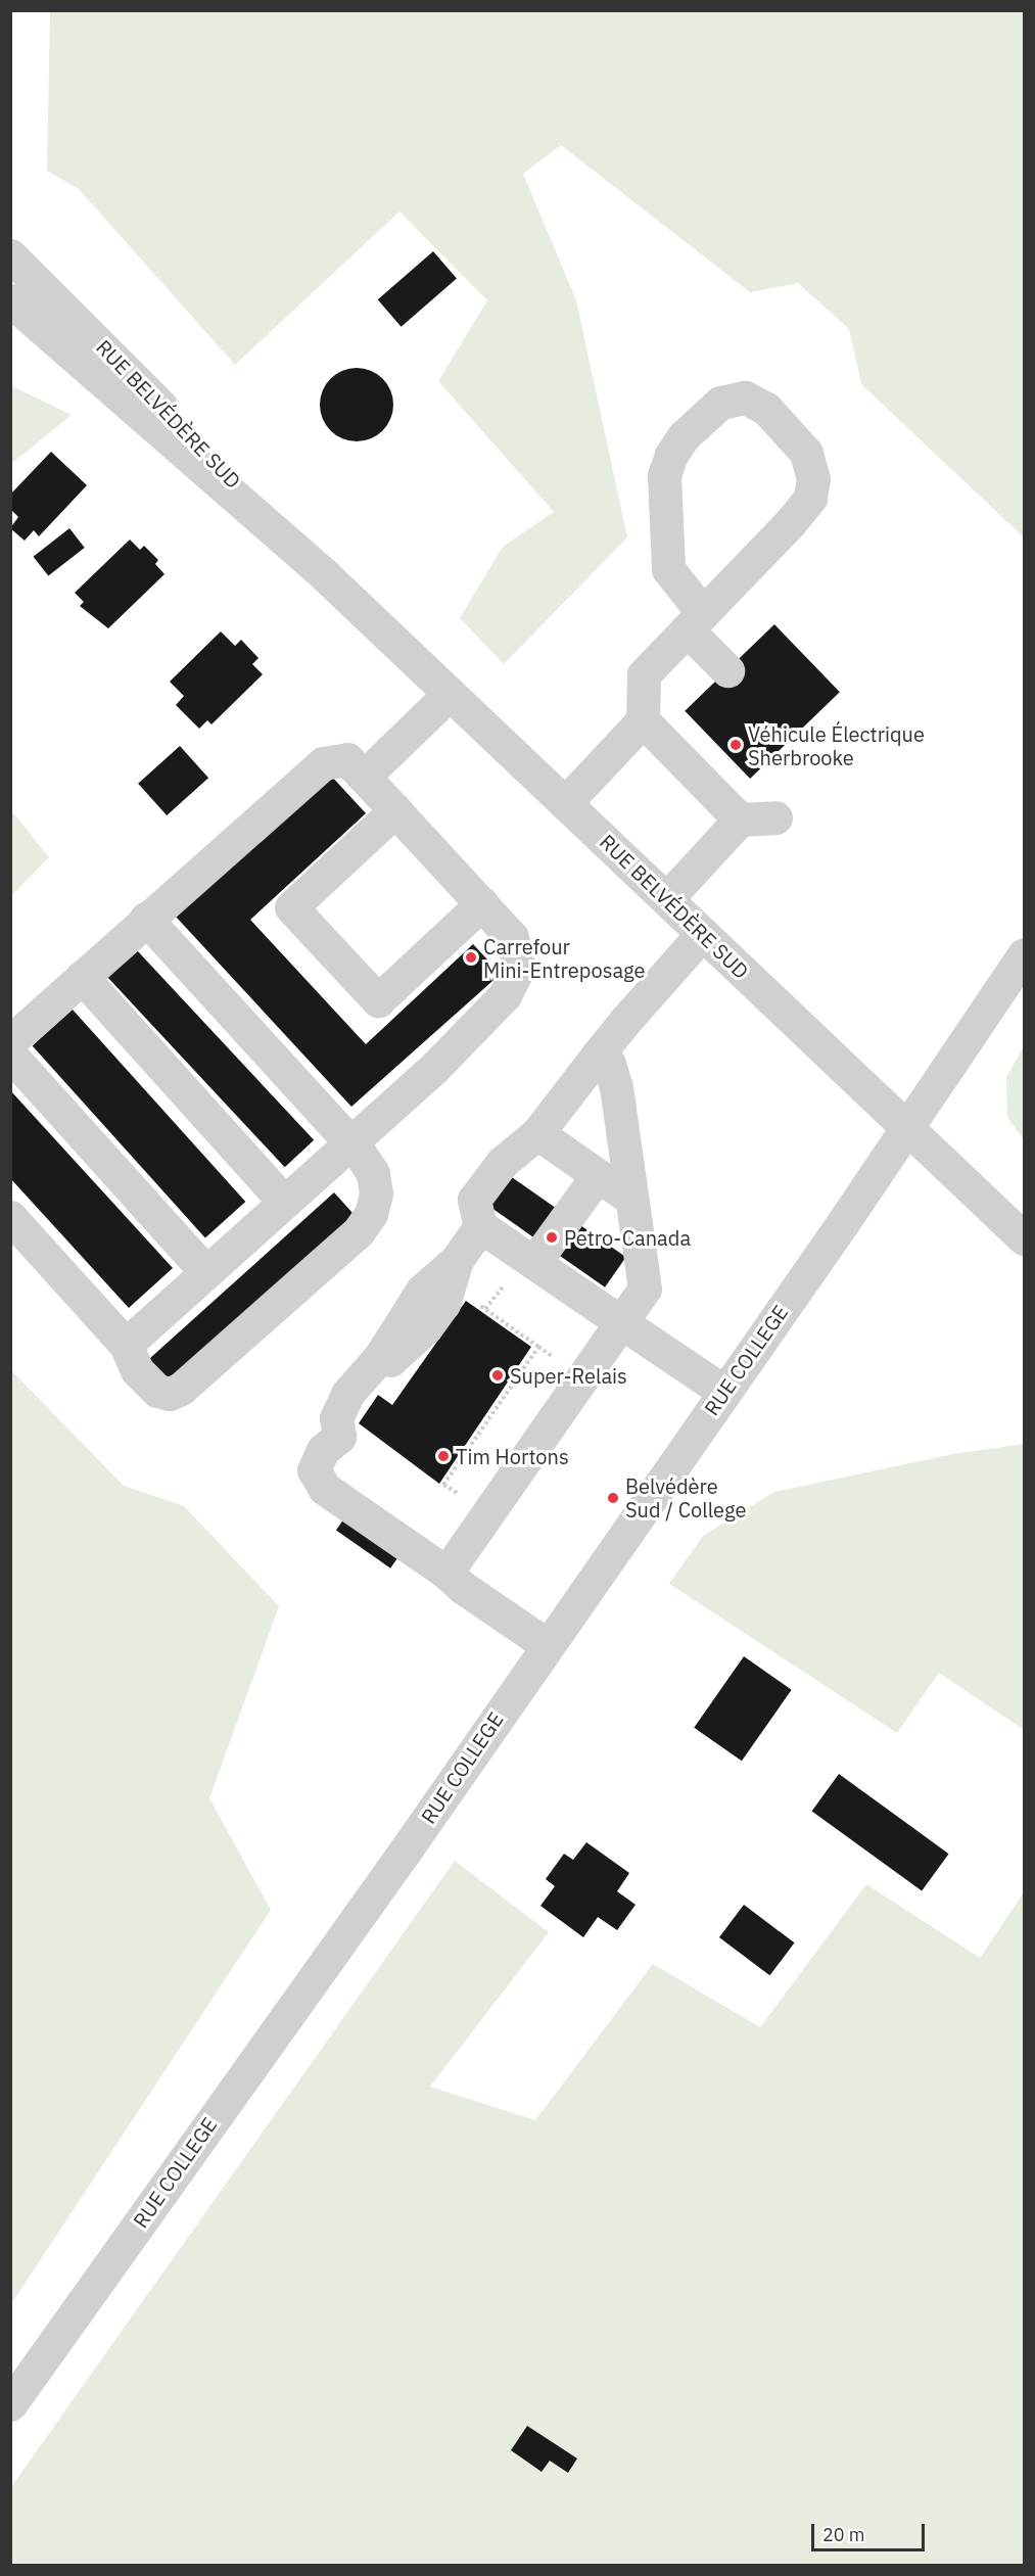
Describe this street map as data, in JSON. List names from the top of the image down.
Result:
{
  "streets": {
    "street": ["RUE BELVÉDÈRE SUD", "RUE COLLEGE"]
  },
  "crossings": [
    ["RUE BELVÉDÈRE SUD", "RUE COLLEGE"]
  ],
  "places": [
    "Véhicule Électrique Sherbrooke",
    "Carrefour Mini-Entreposage",
    "Petro-Canada",
    "Super-Relais",
    "Tim Hortons",
    "Belvédère Sud / College"
  ],
  "scale_bar": "20 m"
}
